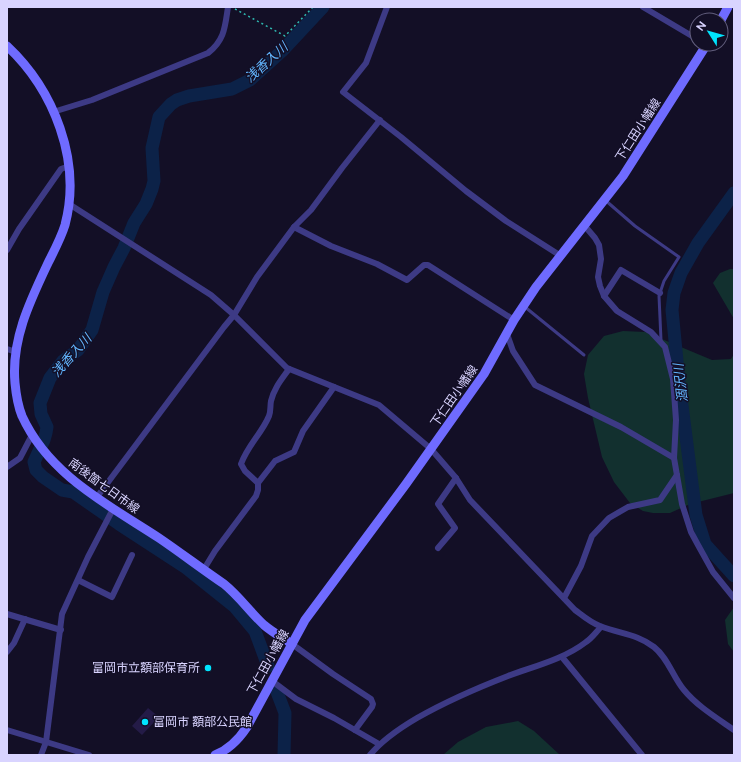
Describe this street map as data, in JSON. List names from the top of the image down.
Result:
{
  "streets": {
    "main road": ["下仁田小幡線", "南後箇七日市線"]
  },
  "crossings": [
    ["下仁田小幡線", "南後箇七日市線"]
  ],
  "water": ["浅香入川", "涸沢川"],
  "places": ["富岡市立額部保育所", "富岡市 額部公民館"],
  "north": "top left"
}
